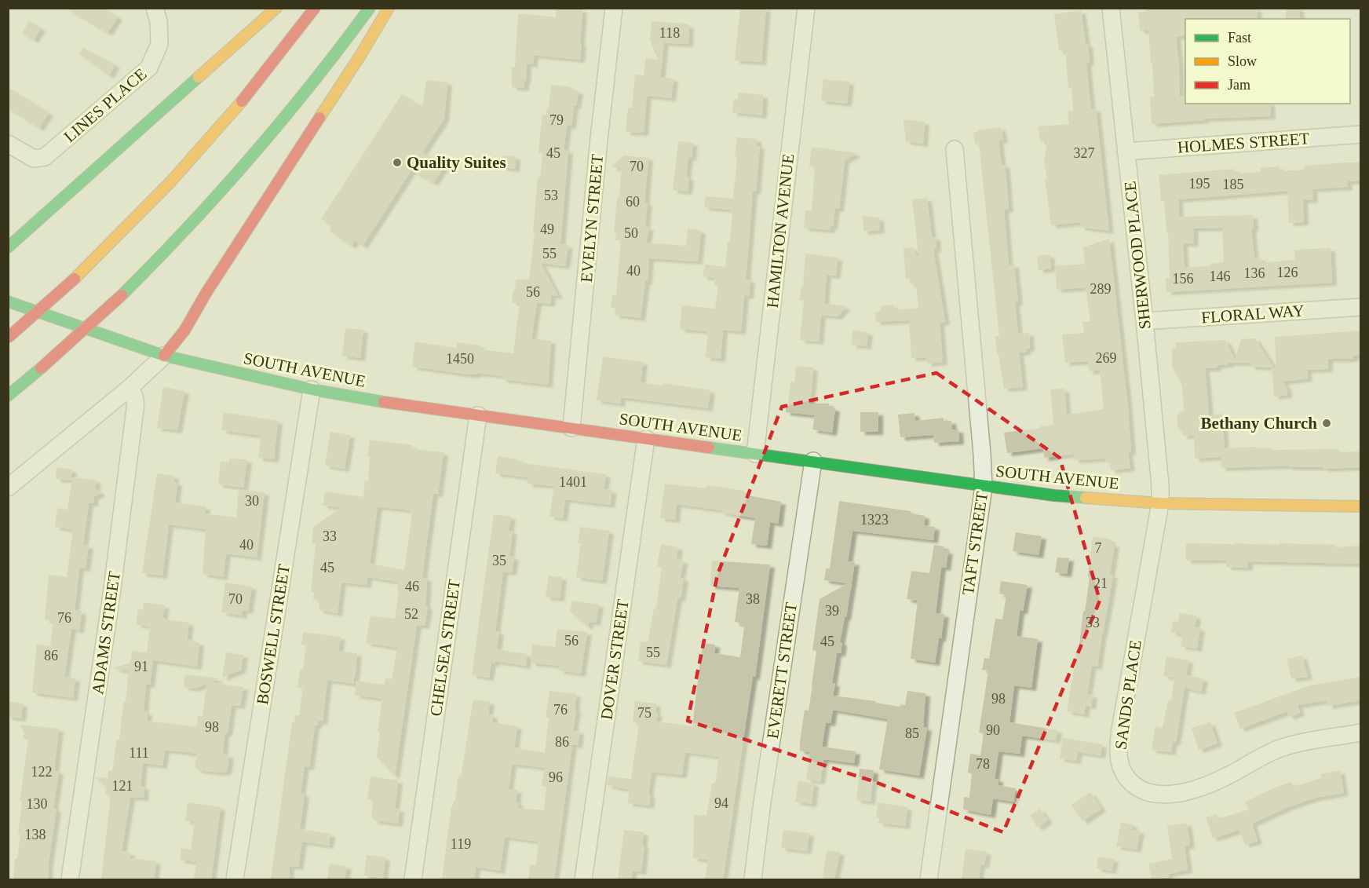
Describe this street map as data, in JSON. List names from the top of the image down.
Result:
{
  "streets": {
    "main road": ["SOUTH AVENUE"],
    "street": [
      "LINES PLACE",
      "HOLMES STREET",
      "EVELYN STREET",
      "HAMILTON AVENUE",
      "SHERWOOD PLACE",
      "FLORAL WAY",
      "TAFT STREET",
      "ADAMS STREET",
      "BOSWELL STREET",
      "CHELSEA STREET",
      "DOVER STREET",
      "EVERETT STREET",
      "SANDS PLACE"
    ]
  },
  "crossings": [
    ["HOLMES STREET", "SHERWOOD PLACE"],
    ["EVELYN STREET", "SOUTH AVENUE"],
    ["HAMILTON AVENUE", "SOUTH AVENUE"],
    ["SHERWOOD PLACE", "FLORAL WAY"],
    ["SHERWOOD PLACE", "SOUTH AVENUE"],
    ["SHERWOOD PLACE", "SANDS PLACE"],
    ["SOUTH AVENUE", "TAFT STREET"],
    ["SOUTH AVENUE", "BOSWELL STREET"],
    ["SOUTH AVENUE", "CHELSEA STREET"],
    ["SOUTH AVENUE", "DOVER STREET"],
    ["SOUTH AVENUE", "EVERETT STREET"],
    ["SOUTH AVENUE", "SANDS PLACE"]
  ],
  "places": ["Quality Suites", "Bethany Church"],
  "house_numbers": [
    "118",
    "79",
    "45",
    "327",
    "70",
    "195",
    "185",
    "53",
    "60",
    "49",
    "50",
    "55",
    "40",
    "126",
    "136",
    "146",
    "156",
    "289",
    "56",
    "269",
    "1450",
    "1401",
    "30",
    "1323",
    "33",
    "40",
    "7",
    "35",
    "45",
    "21",
    "46",
    "70",
    "38",
    "39",
    "52",
    "76",
    "33",
    "56",
    "45",
    "55",
    "86",
    "91",
    "98",
    "76",
    "75",
    "98",
    "90",
    "85",
    "86",
    "111",
    "78",
    "122",
    "96",
    "121",
    "94",
    "130",
    "138",
    "119"
  ],
  "legend": ["Fast", "Slow", "Jam"]
}
